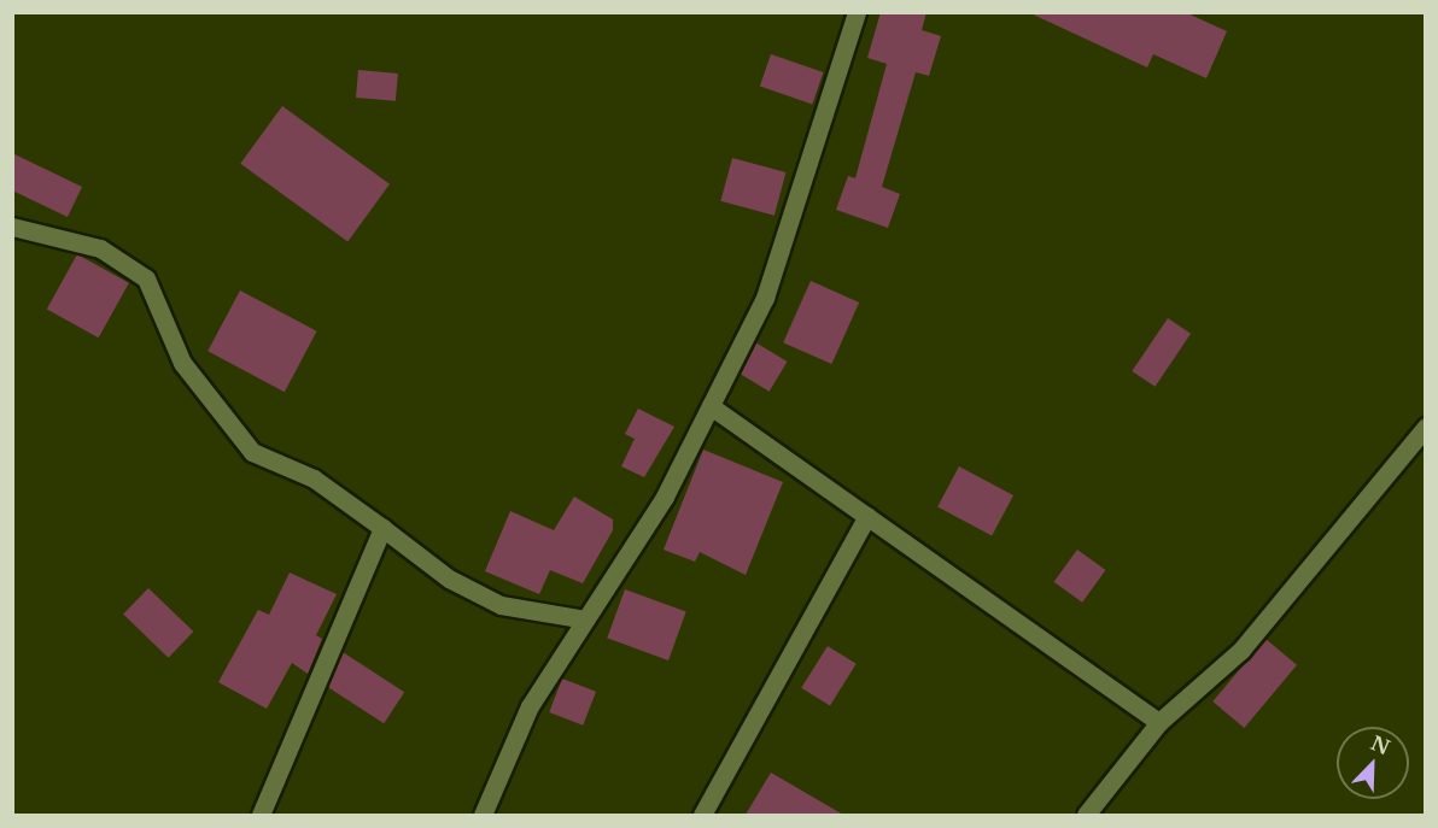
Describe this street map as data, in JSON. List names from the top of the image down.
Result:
{
  "north": "top right"
}
